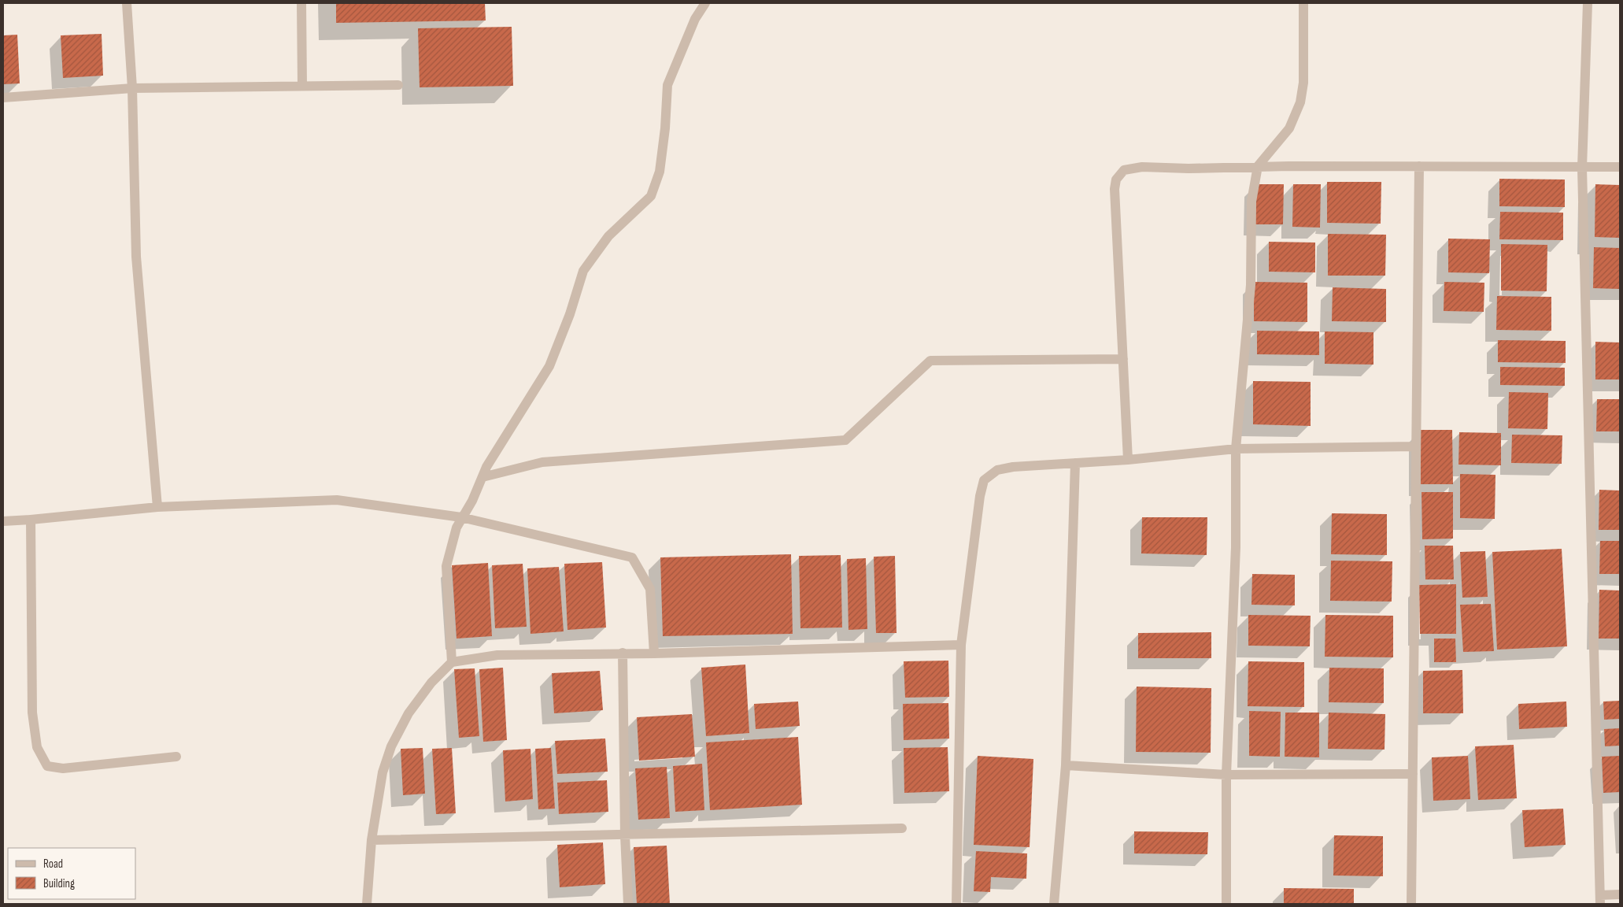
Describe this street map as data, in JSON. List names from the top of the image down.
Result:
{
  "legend": ["Road", "Building"]
}
